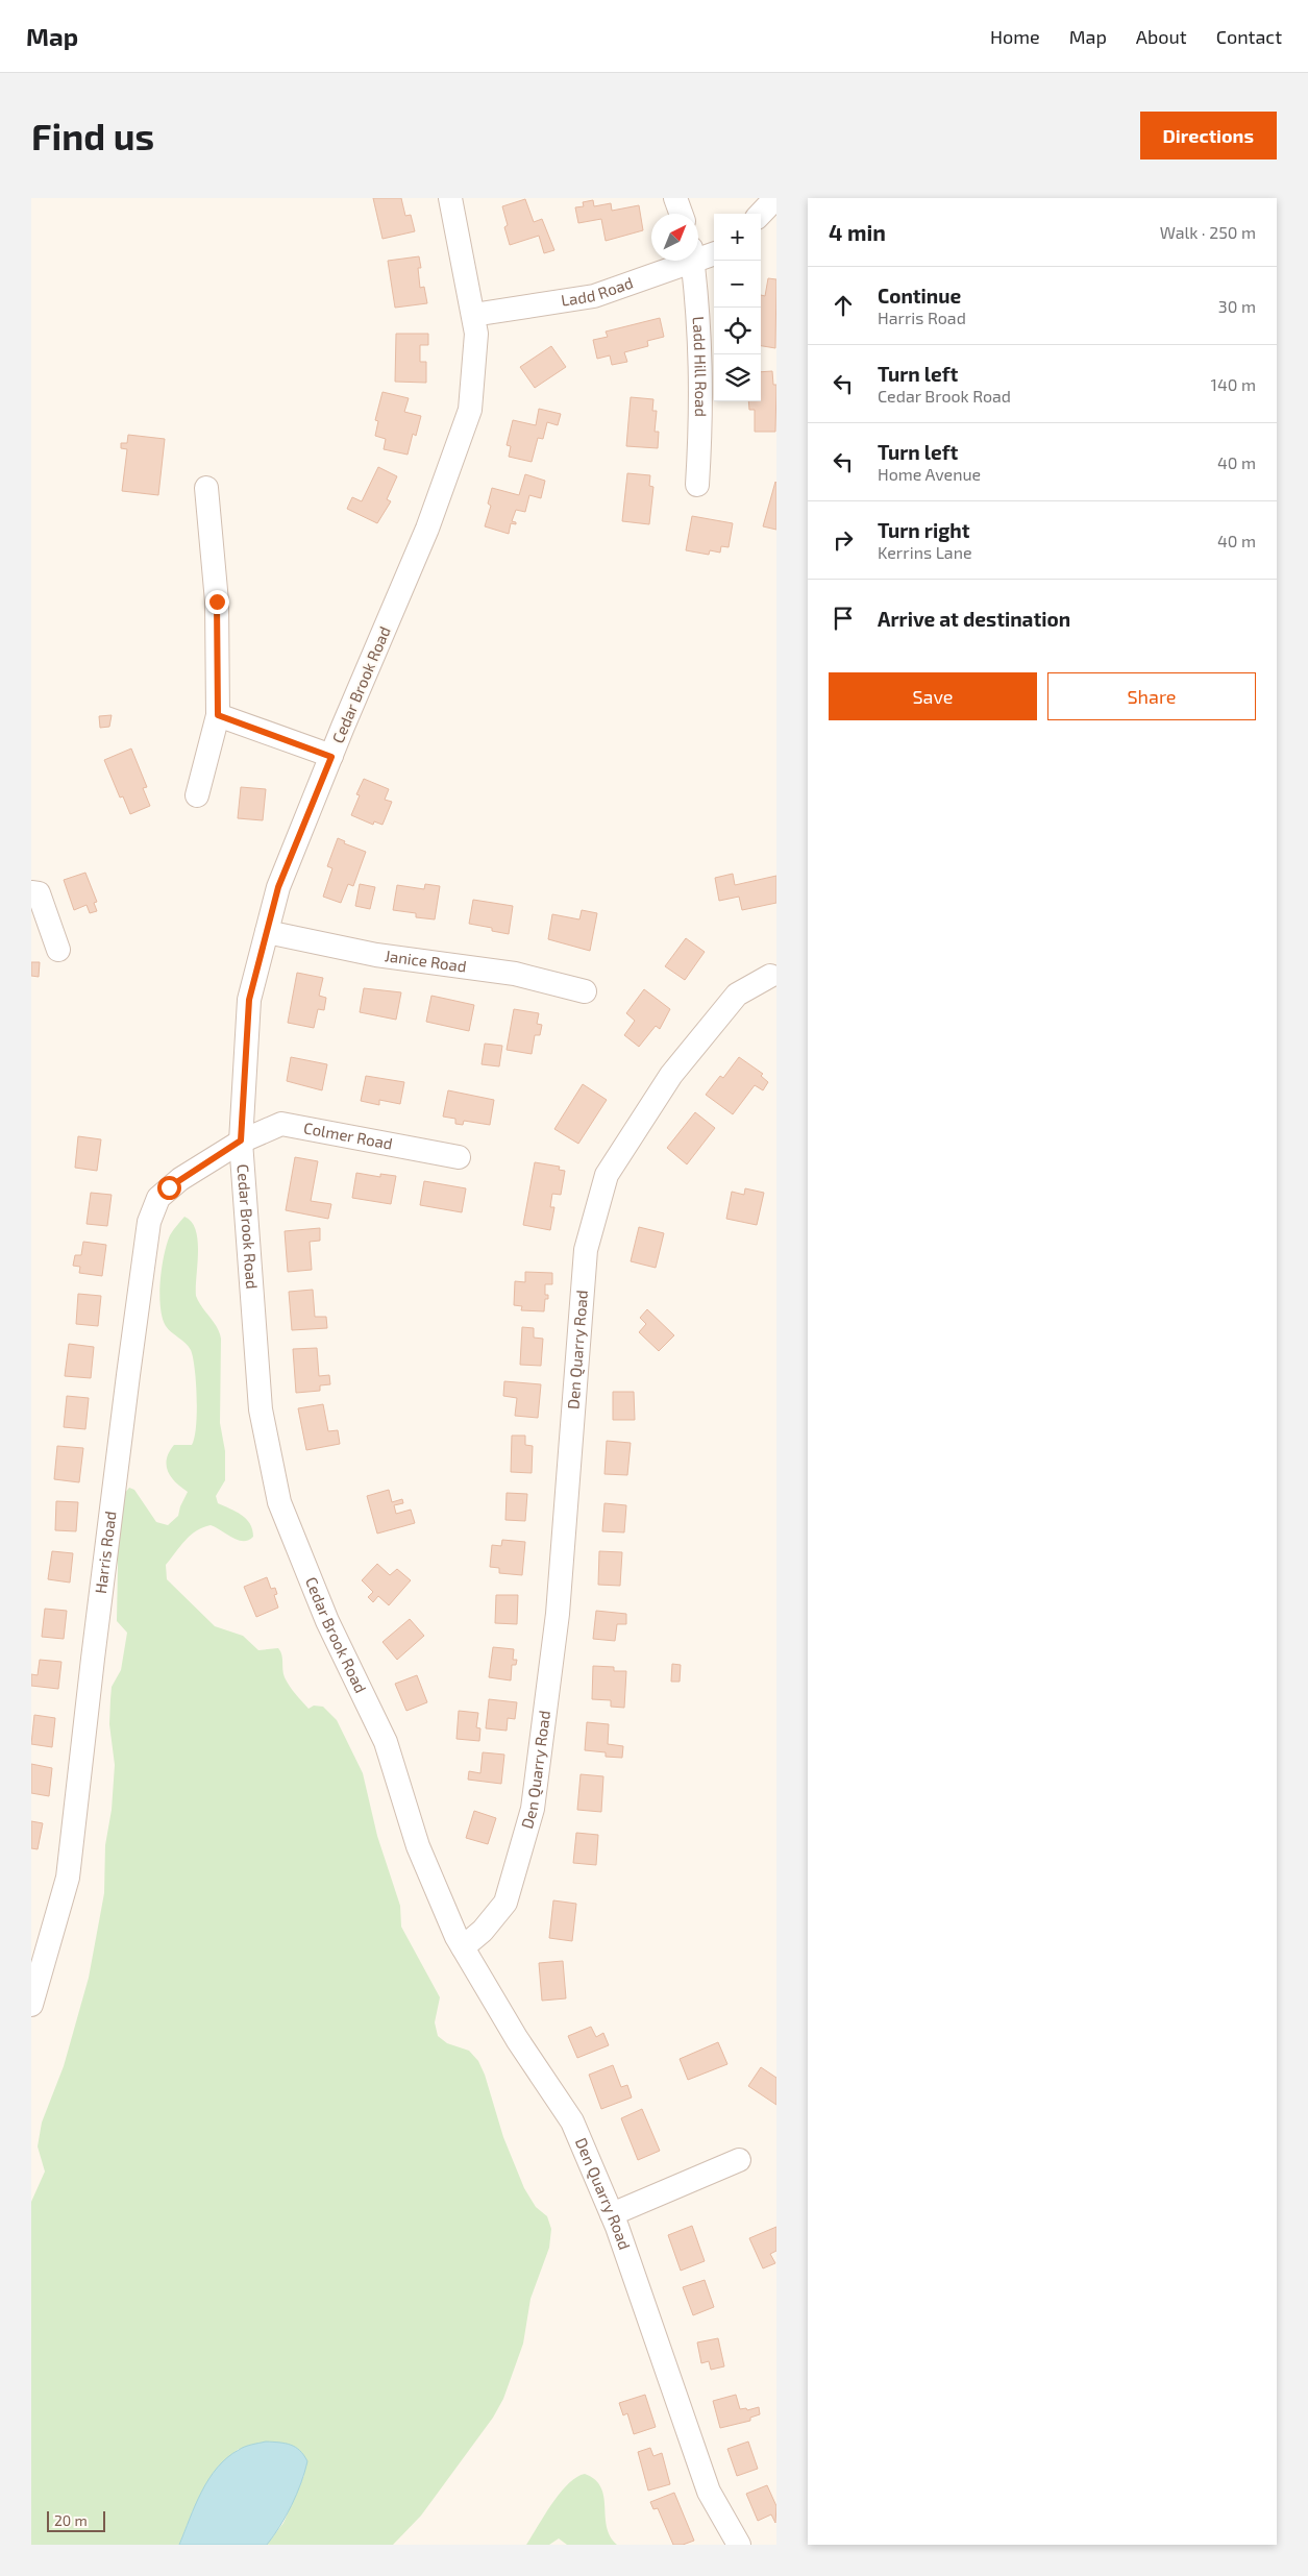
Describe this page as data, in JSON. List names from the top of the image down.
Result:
{
  "streets": {
    "street": [
      "Ladd Road",
      "Ladd Hill Road",
      "Cedar Brook Road",
      "Janice Road",
      "Colmer Road",
      "Den Quarry Road",
      "Harris Road"
    ]
  },
  "crossings": [
    ["Ladd Road", "Cedar Brook Road"],
    ["Cedar Brook Road", "Janice Road"],
    ["Cedar Brook Road", "Colmer Road"],
    ["Cedar Brook Road", "Den Quarry Road"],
    ["Cedar Brook Road", "Harris Road"],
    ["Colmer Road", "Harris Road"]
  ],
  "scale_bar": "20 m",
  "north": "top right",
  "page": {
    "header": "Map",
    "nav": [
      "Home",
      "Map",
      "About",
      "Contact"
    ],
    "buttons": [
      "Directions",
      ["Save", "Share"]
    ],
    "title": "Find us",
    "heading": ["4 min", "Walk · 250 m"],
    "map_buttons": ["+", "−"],
    "list": [
      ["Continue", "Harris Road", "30 m"],
      ["Turn left", "Cedar Brook Road", "140 m"],
      ["Turn left", "Home Avenue", "40 m"],
      ["Turn right", "Kerrins Lane", "40 m"],
      "Arrive at destination"
    ],
    "scale": "20 m"
  }
}
